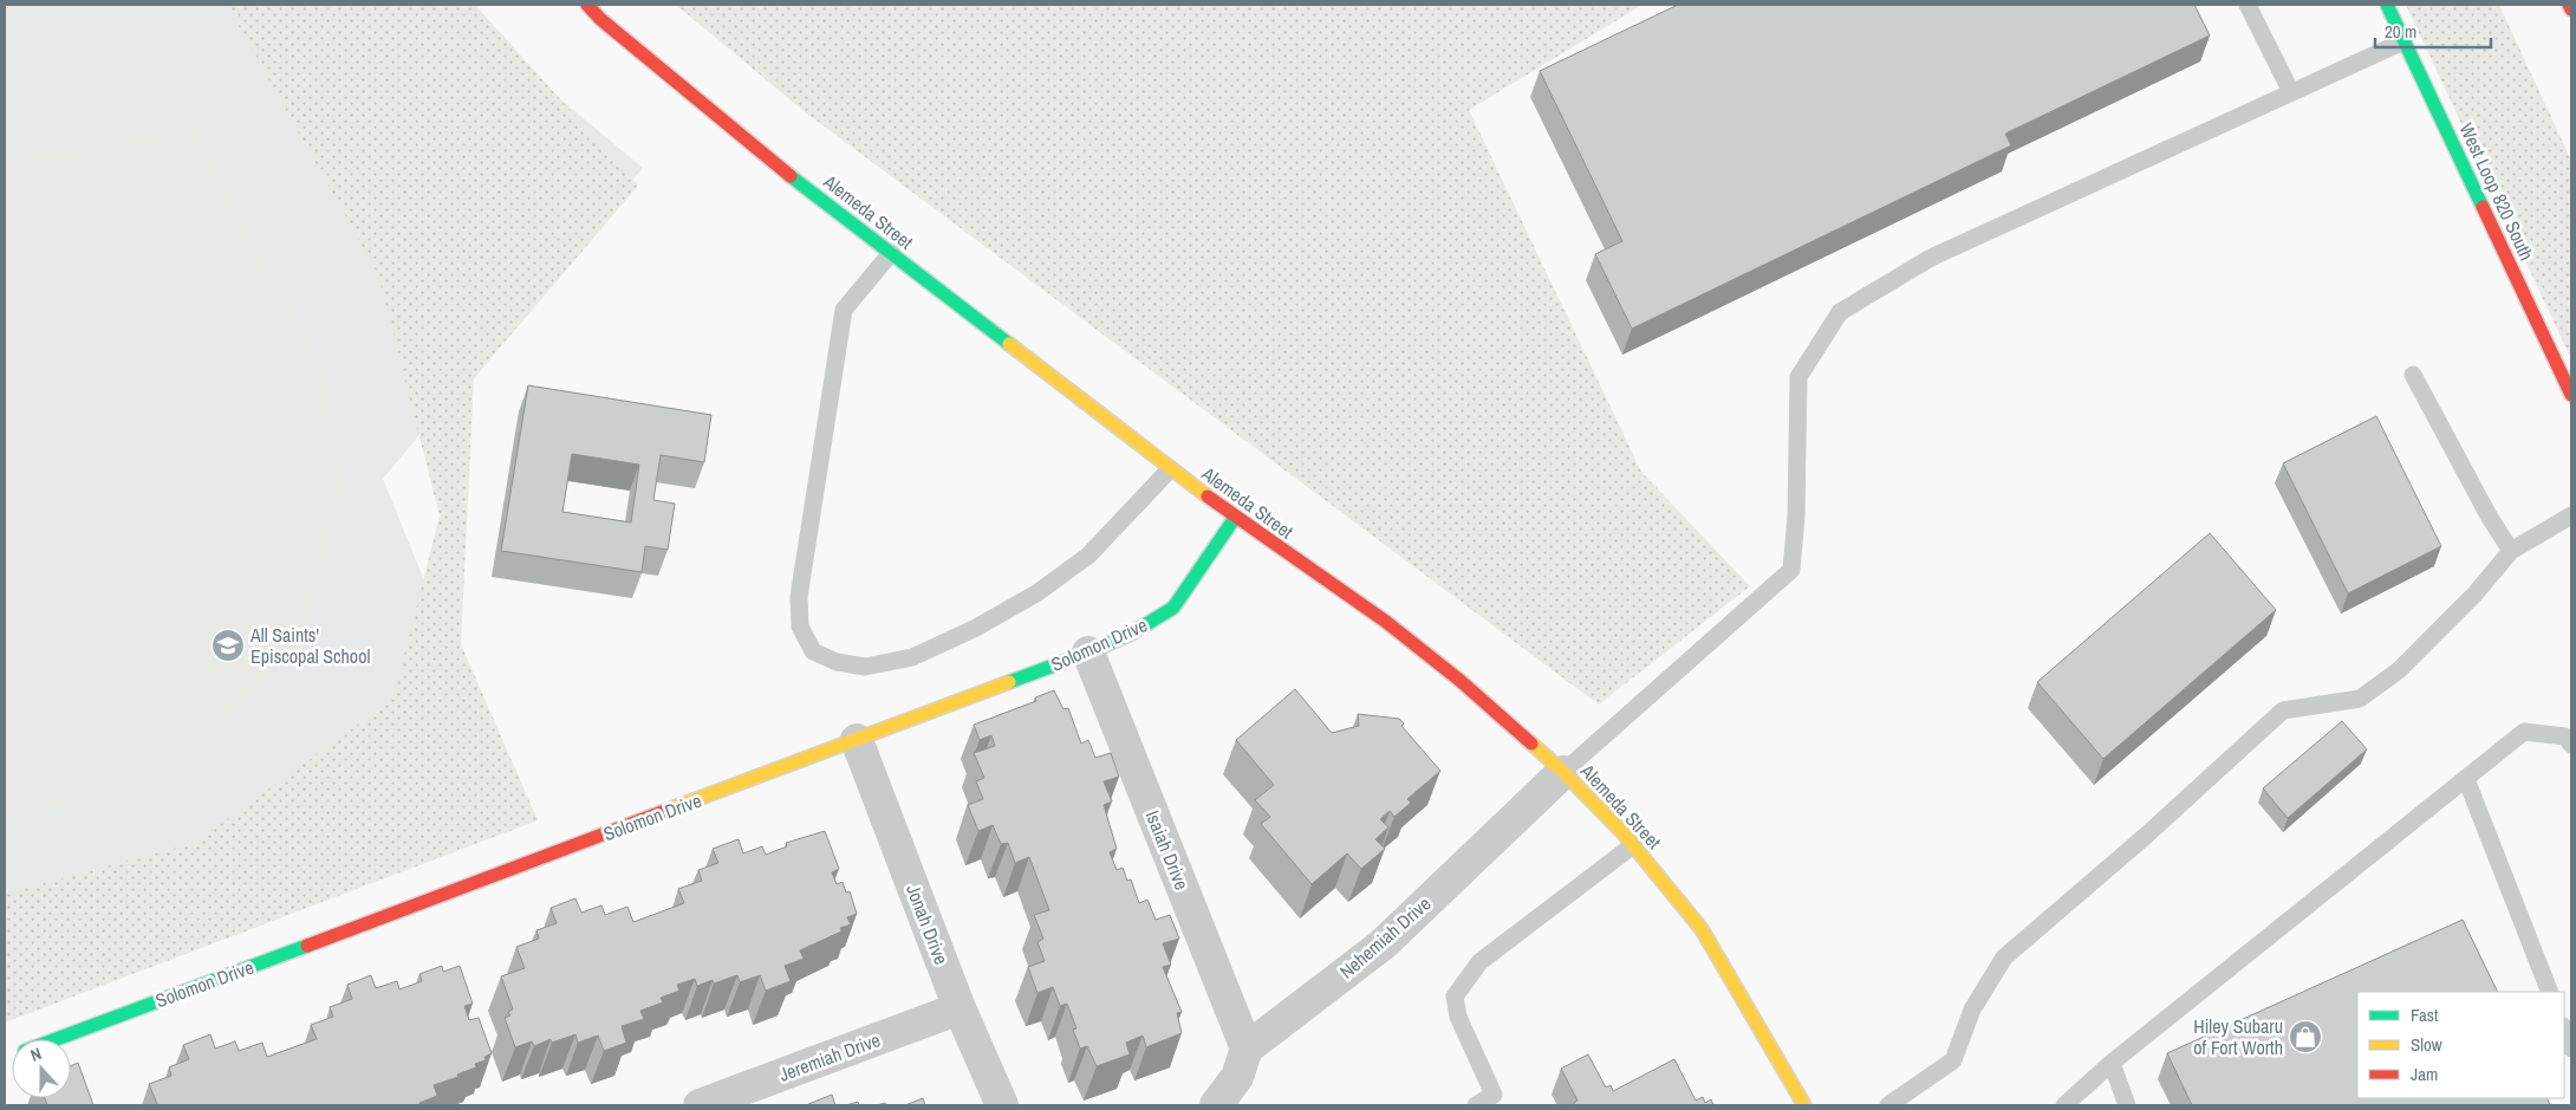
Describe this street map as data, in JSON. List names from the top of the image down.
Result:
{
  "streets": {
    "main road": ["West Loop 820 South", "Alemeda Street", "Solomon Drive"],
    "street": [
      "Isaiah Drive",
      "Jonah Drive",
      "Nehemiah Drive",
      "Jeremiah Drive"
    ]
  },
  "crossings": [
    ["Alemeda Street", "Solomon Drive"],
    ["Alemeda Street", "Nehemiah Drive"],
    ["Solomon Drive", "Isaiah Drive"],
    ["Solomon Drive", "Jonah Drive"],
    ["Isaiah Drive", "Nehemiah Drive"],
    ["Jonah Drive", "Jeremiah Drive"]
  ],
  "places": {
    "school or university": ["All Saints' Episcopal School"],
    "shop": ["Hiley Subaru of Fort Worth"]
  },
  "legend": ["Fast", "Slow", "Jam"],
  "scale_bar": "20 m",
  "north": "top"
}
